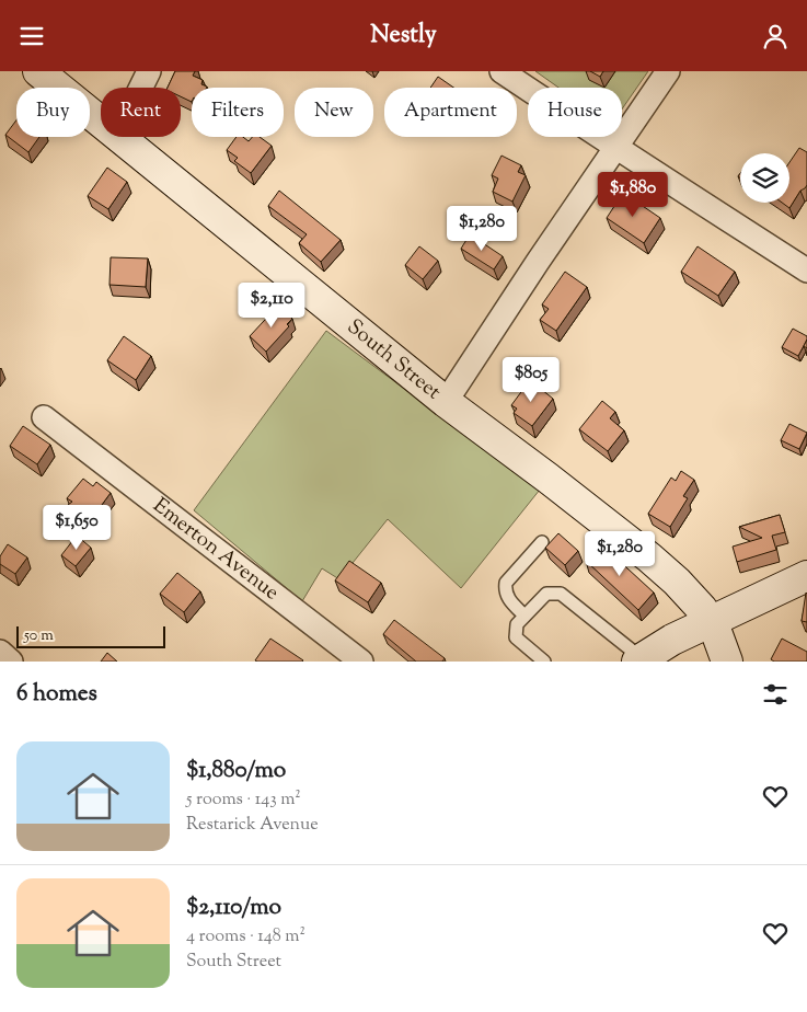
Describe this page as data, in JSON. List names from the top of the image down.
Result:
{
  "streets": {
    "main road": ["South Street"],
    "street": ["Emerton Avenue"]
  },
  "scale_bar": "50 m",
  "page": {
    "header": "Nestly",
    "chip": [
      "Buy",
      "Rent",
      "Filters",
      "New",
      "Apartment",
      "House"
    ],
    "price": [
      "$1,880",
      "$1,280",
      "$2,110",
      "$805",
      "$1,650",
      "$1,280"
    ],
    "scale": "50 m",
    "heading": "6 homes",
    "list": [
      {
        "name": "$1,880/mo",
        "note": "5 rooms · 143 m² · Restarick Avenue"
      },
      {
        "name": "$2,110/mo",
        "note": "4 rooms · 148 m² · South Street"
      }
    ]
  }
}
